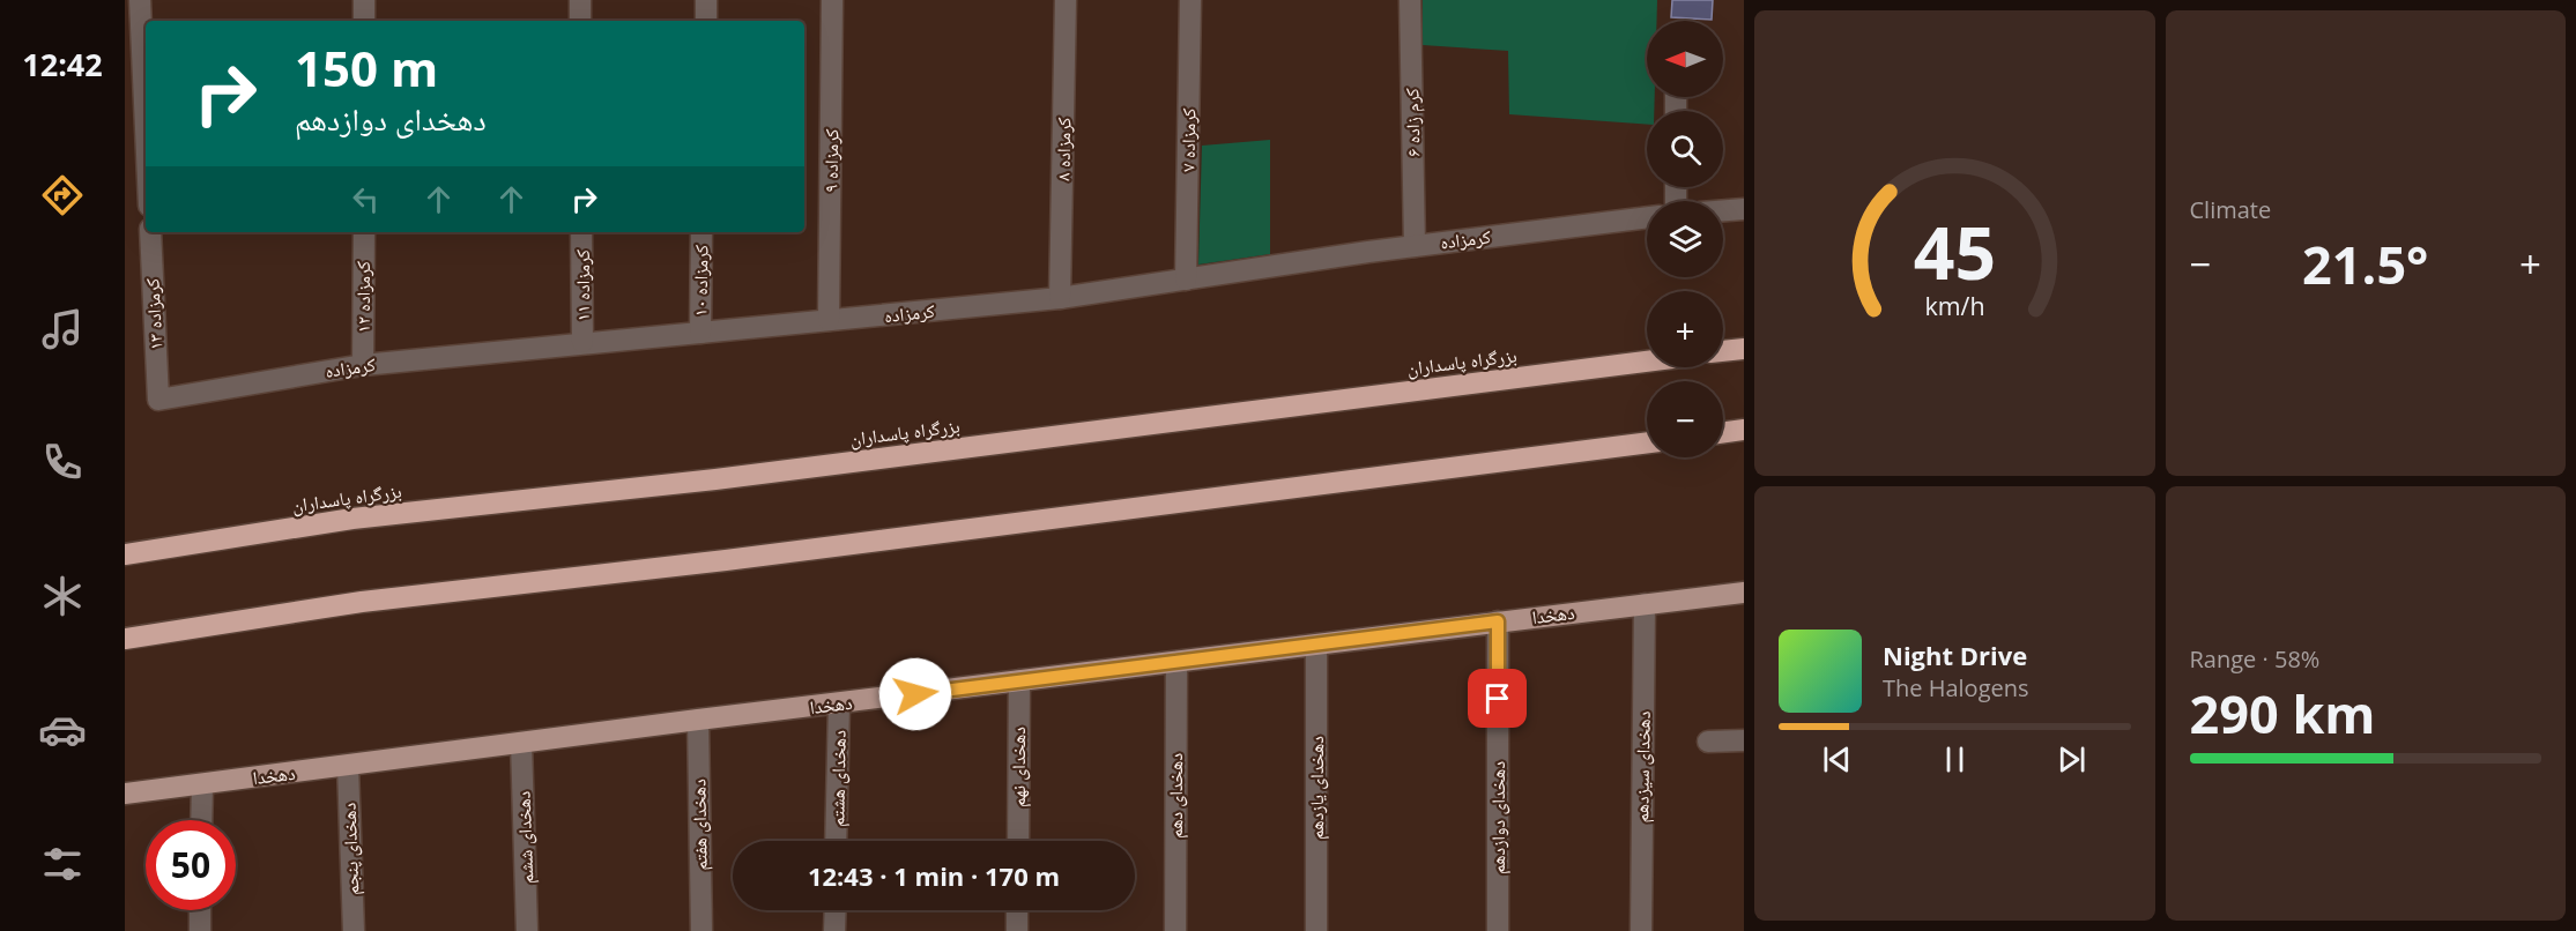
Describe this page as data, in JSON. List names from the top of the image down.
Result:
{
  "streets": {
    "highway": ["بزرگراه پاسداران"],
    "main road": ["دهخدا"],
    "street": [
      "کرم زاده ۶",
      "کرمزاده ٧",
      "کرمزاده ٨",
      "کرمزاده ٩",
      "کرمزاده",
      "کرمزاده ١٠",
      "کرمزاده ١١",
      "کرمزاده ١٢",
      "کرمزاده ۱۳",
      "دهخدای نهم",
      "دهخدای سیزدهم",
      "دهخدای هشتم",
      "دهخدای یازدهم",
      "دهخدای دهم",
      "دهخدای دوازدهم",
      "دهخدای هفتم",
      "دهخدای ششم",
      "دهخدای پنجم"
    ]
  },
  "crossings": [
    ["کرم زاده ۶", "کرمزاده"],
    ["کرمزاده ٧", "کرمزاده"],
    ["کرمزاده ٨", "کرمزاده"],
    ["کرمزاده ٩", "کرمزاده"],
    ["کرمزاده", "کرمزاده ١٠"],
    ["کرمزاده", "کرمزاده ١١"],
    ["کرمزاده", "کرمزاده ١٢"],
    ["کرمزاده", "کرمزاده ۱۳"],
    ["دهخدا", "دهخدای نهم"],
    ["دهخدا", "دهخدای سیزدهم"],
    ["دهخدا", "دهخدای هشتم"],
    ["دهخدا", "دهخدای یازدهم"],
    ["دهخدا", "دهخدای دهم"],
    ["دهخدا", "دهخدای دوازدهم"],
    ["دهخدا", "دهخدای هفتم"],
    ["دهخدا", "دهخدای ششم"],
    ["دهخدا", "دهخدای پنجم"]
  ],
  "north": "left",
  "page": {
    "tabs": "12:42",
    "tile": [
      "Climate",
      ["Range · 58%", "290 km"]
    ],
    "map_buttons": ["+", "−"],
    "turn": ["150 m", "دهخدای دوازدهم"],
    "heat": ["−", "21.5°", "+"],
    "song": ["Night Drive", "The Halogens"],
    "limit": "50",
    "trip": "12:43 · 1 min · 170 m",
    "gauge": ["45", "km/h"]
  }
}
